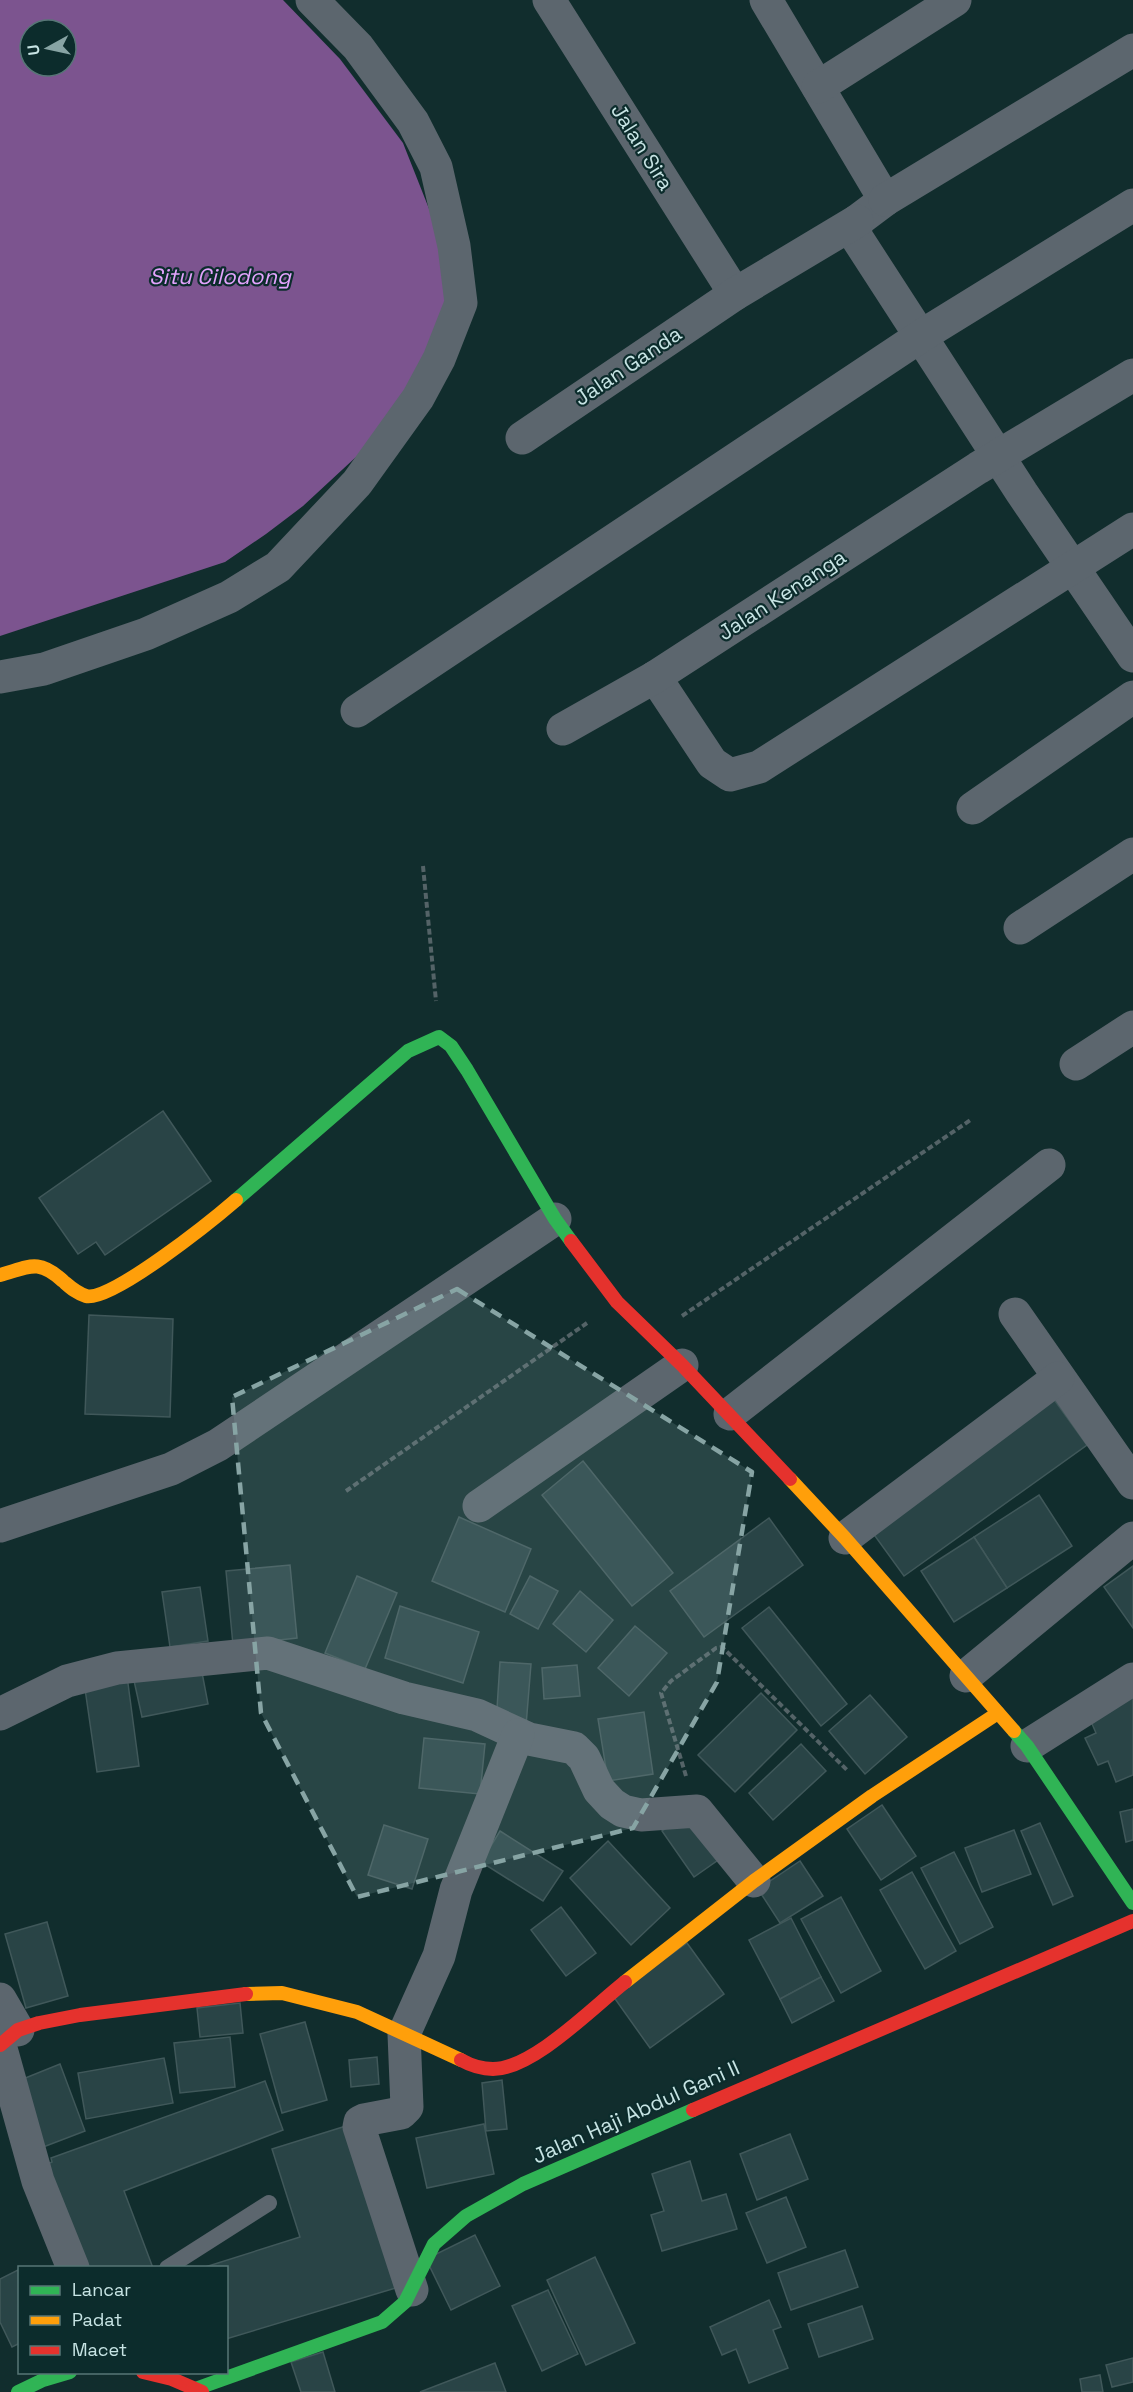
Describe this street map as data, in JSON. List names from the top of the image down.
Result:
{
  "streets": {
    "street": [
      "Jalan Sira",
      "Jalan Ganda",
      "Jalan Kenanga",
      "Jalan Haji Abdul Gani II"
    ]
  },
  "crossings": [
    ["Jalan Sira", "Jalan Ganda"]
  ],
  "water": ["Situ Cilodong"],
  "legend": ["Lancar", "Padat", "Macet"],
  "north": "left"
}
